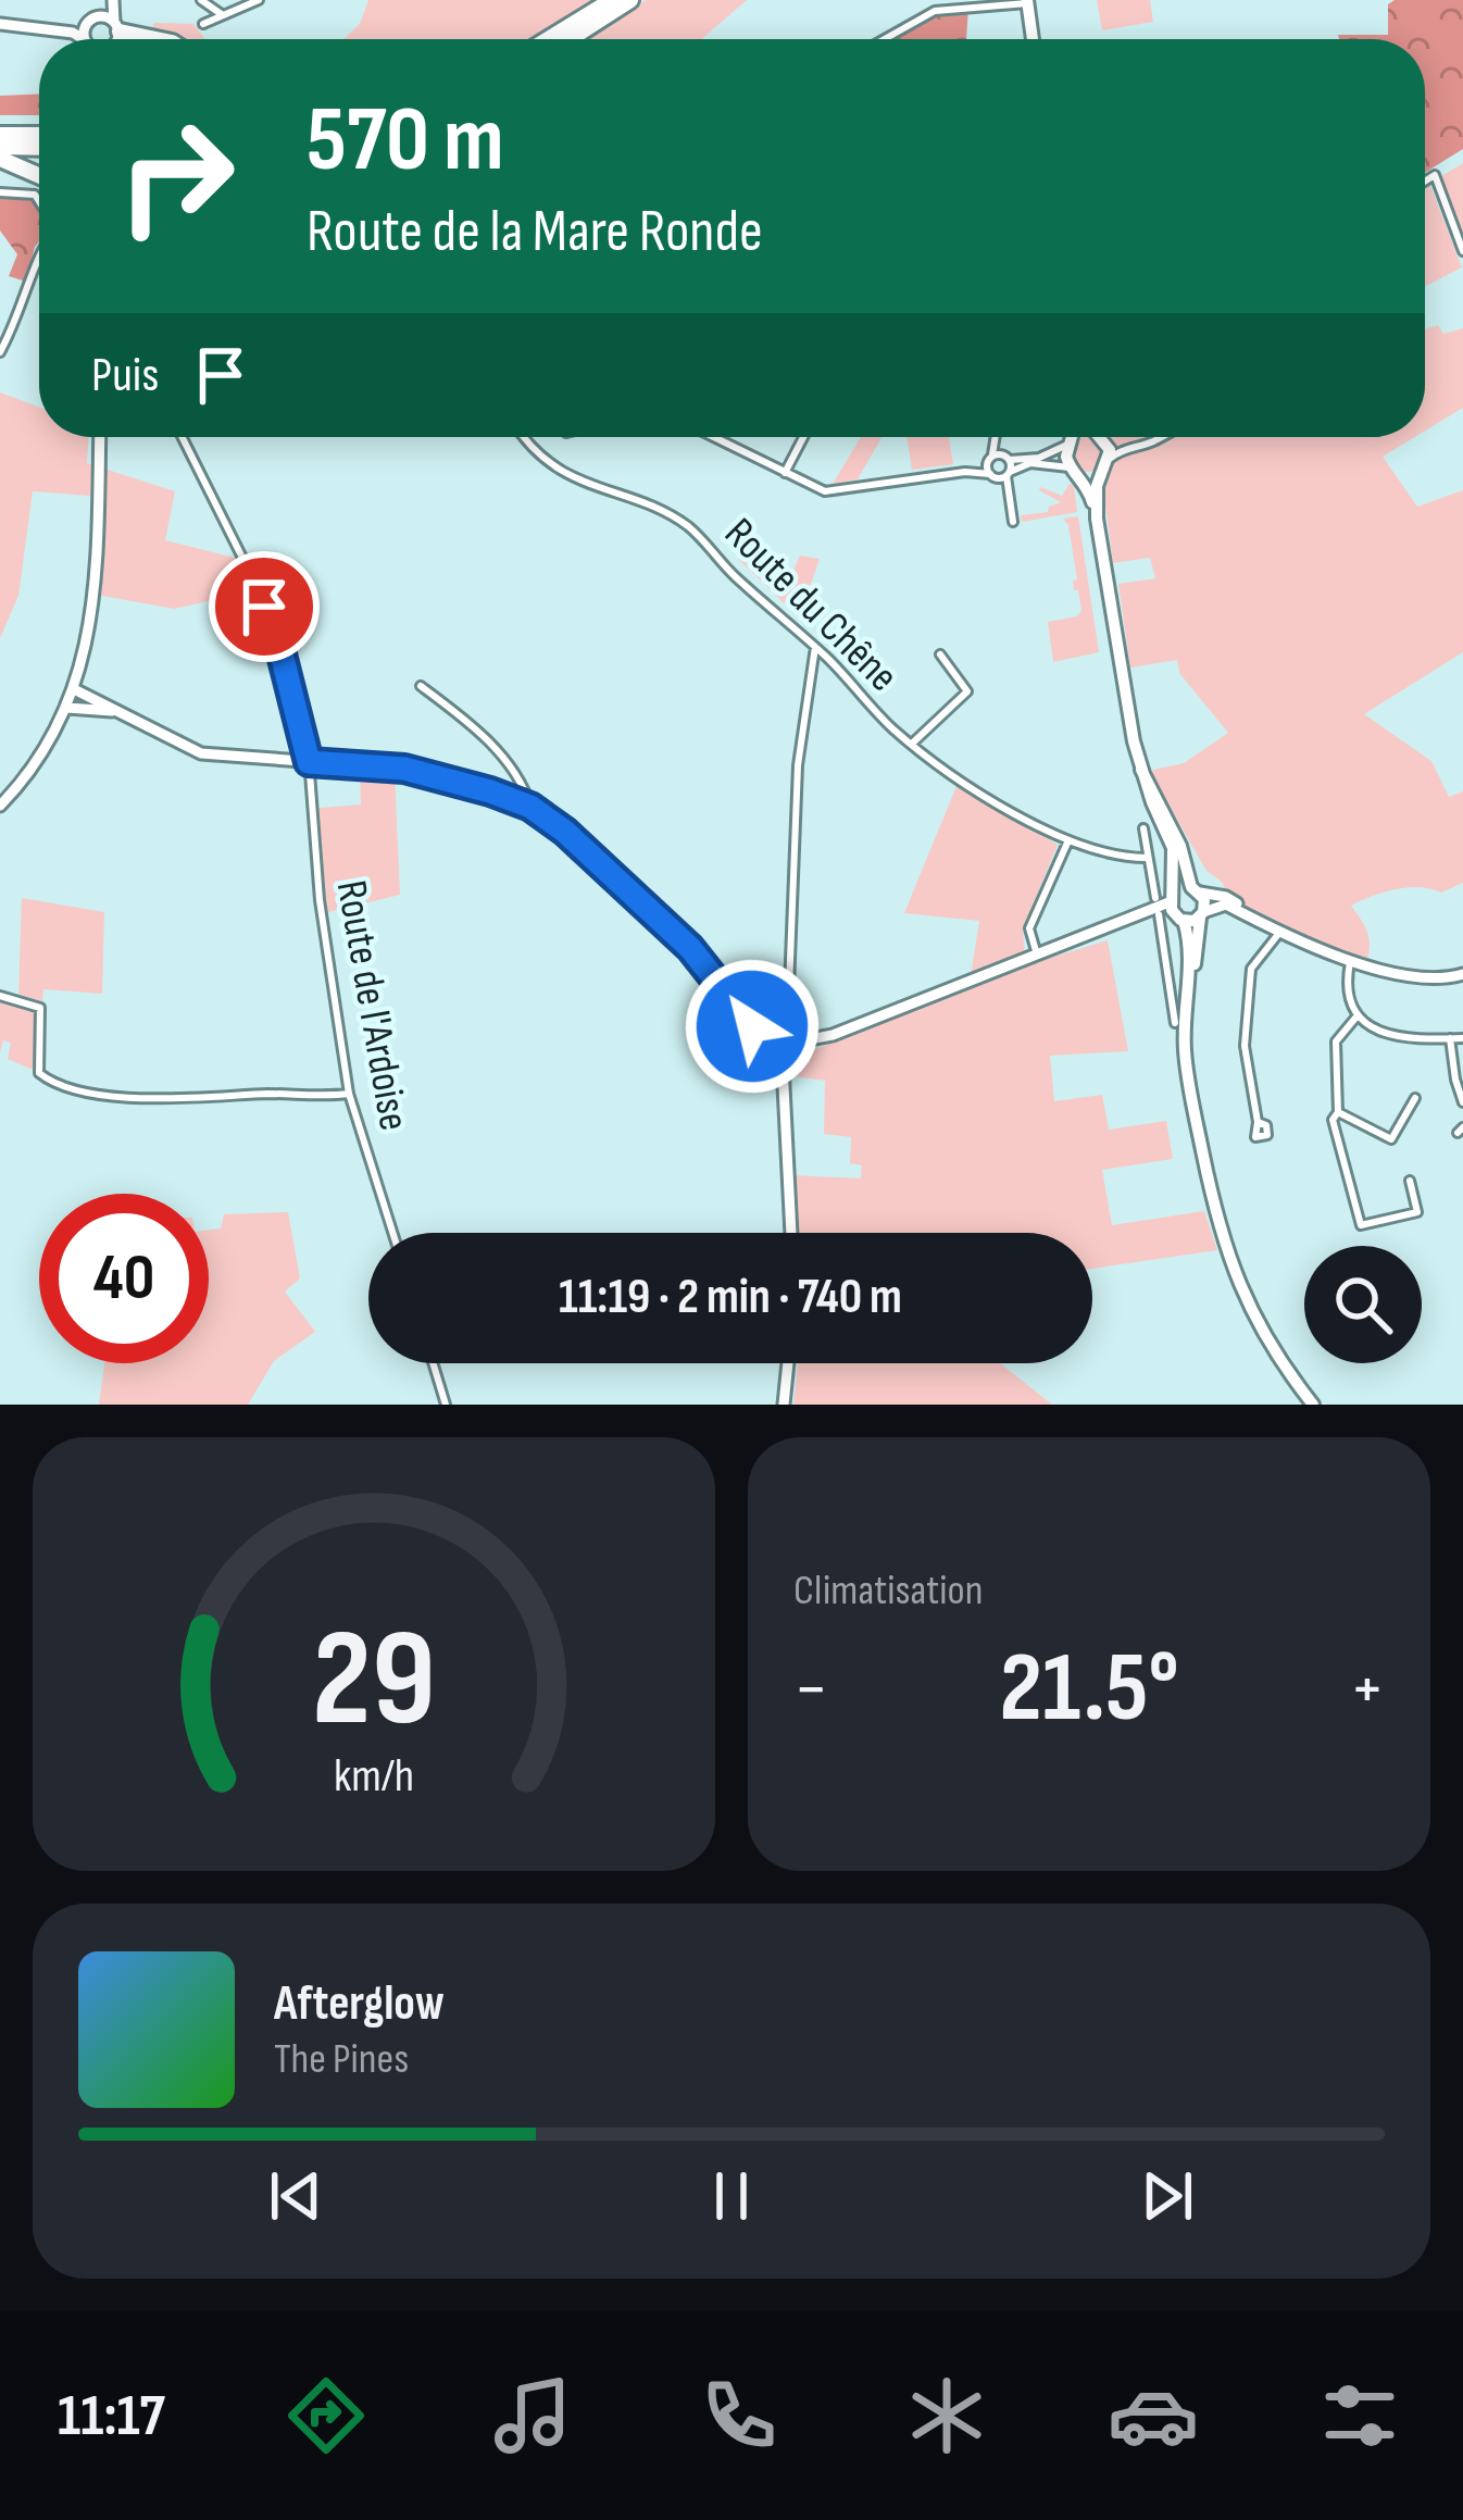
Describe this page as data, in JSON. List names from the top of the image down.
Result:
{
  "streets": {
    "street": ["Route du Chêne", "Route de l'Ardoise"]
  },
  "page": {
    "turn": ["570 m", "Route de la Mare Ronde"],
    "then": "Puis",
    "limit": "40",
    "trip": "11:19 · 2 min · 740 m",
    "tile": "Climatisation",
    "heat": ["−", "21.5°", "+"],
    "song": ["Afterglow", "The Pines"],
    "tabs": "11:17",
    "gauge": ["29", "km/h"]
  }
}
